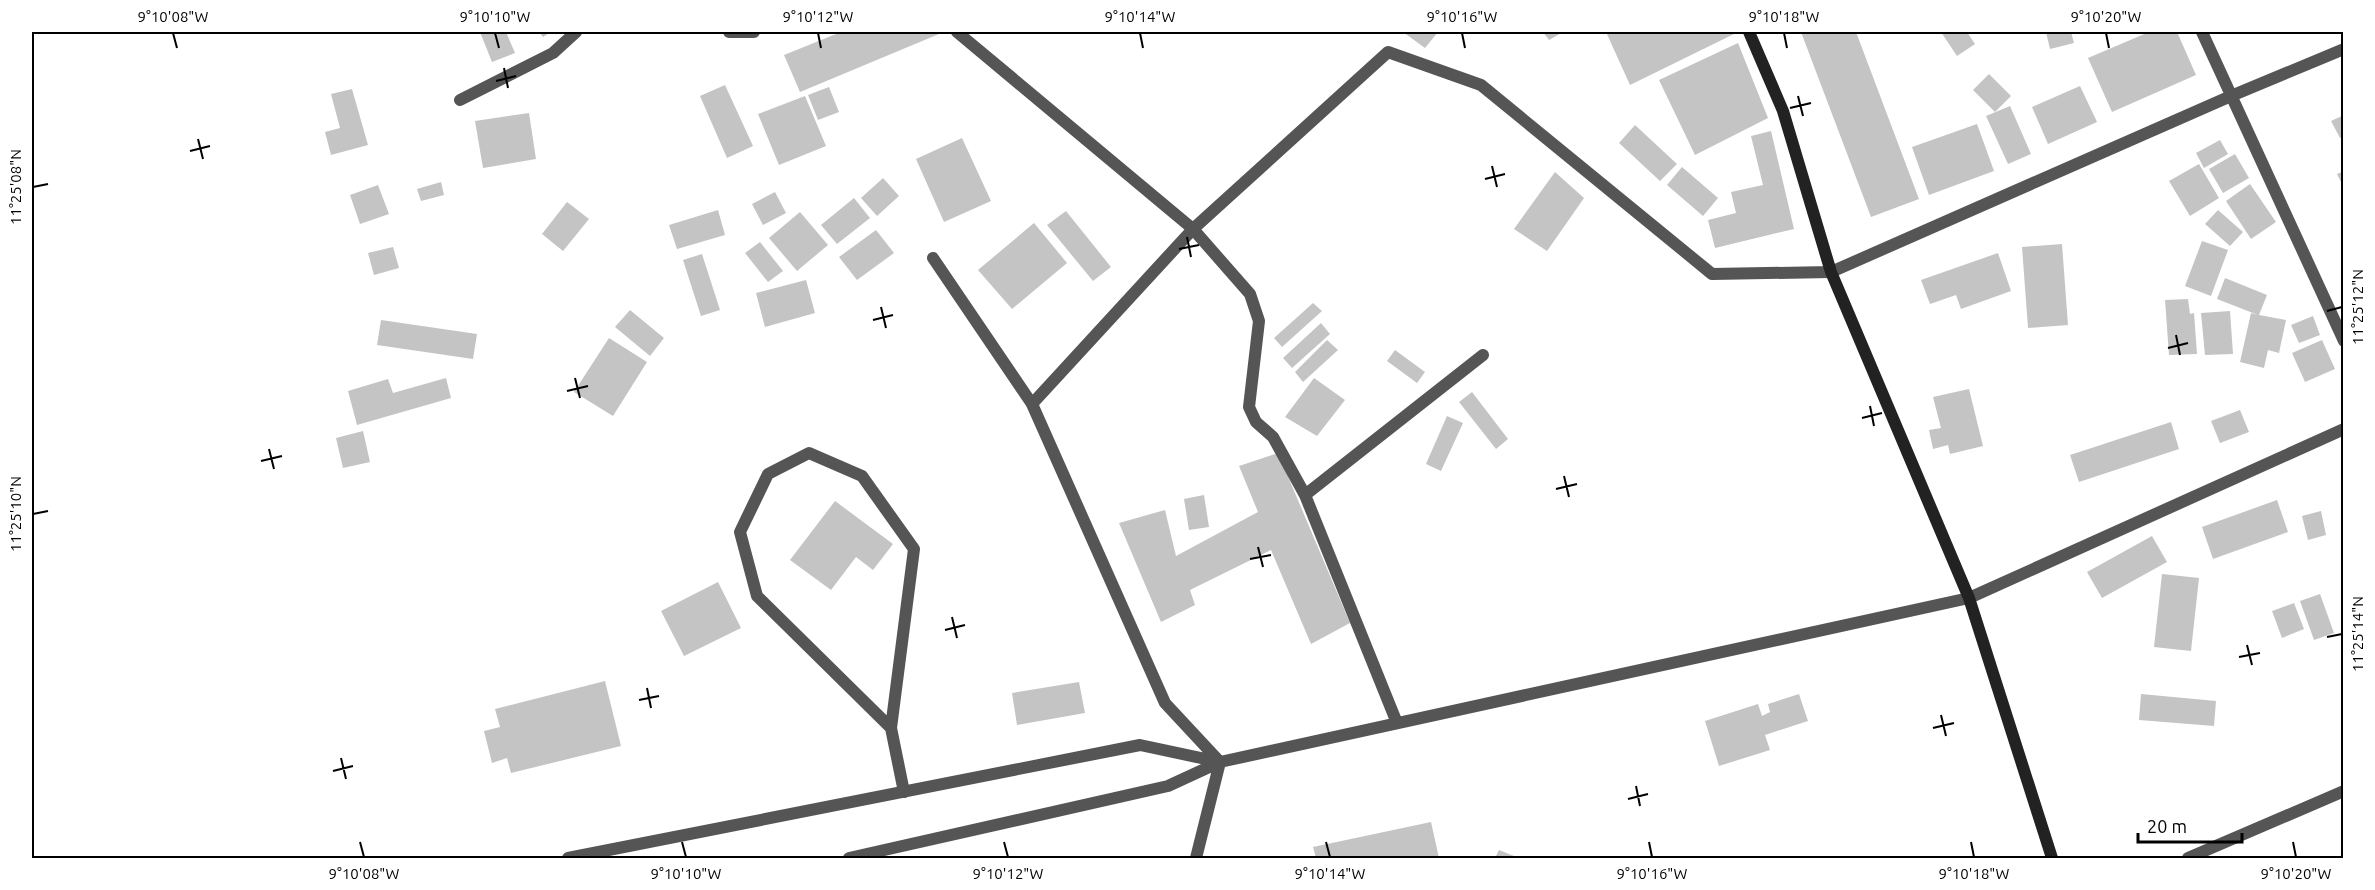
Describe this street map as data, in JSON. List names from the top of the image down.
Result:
{
  "scale_bar": "20 m",
  "coordinates": [
    "9°10'08\"W",
    "9°10'10\"W",
    "9°10'12\"W",
    "9°10'14\"W",
    "9°10'16\"W",
    "9°10'18\"W",
    "9°10'20\"W",
    "11°25'08\"N",
    "11°25'12\"N",
    "11°25'10\"N",
    "11°25'14\"N"
  ]
}
